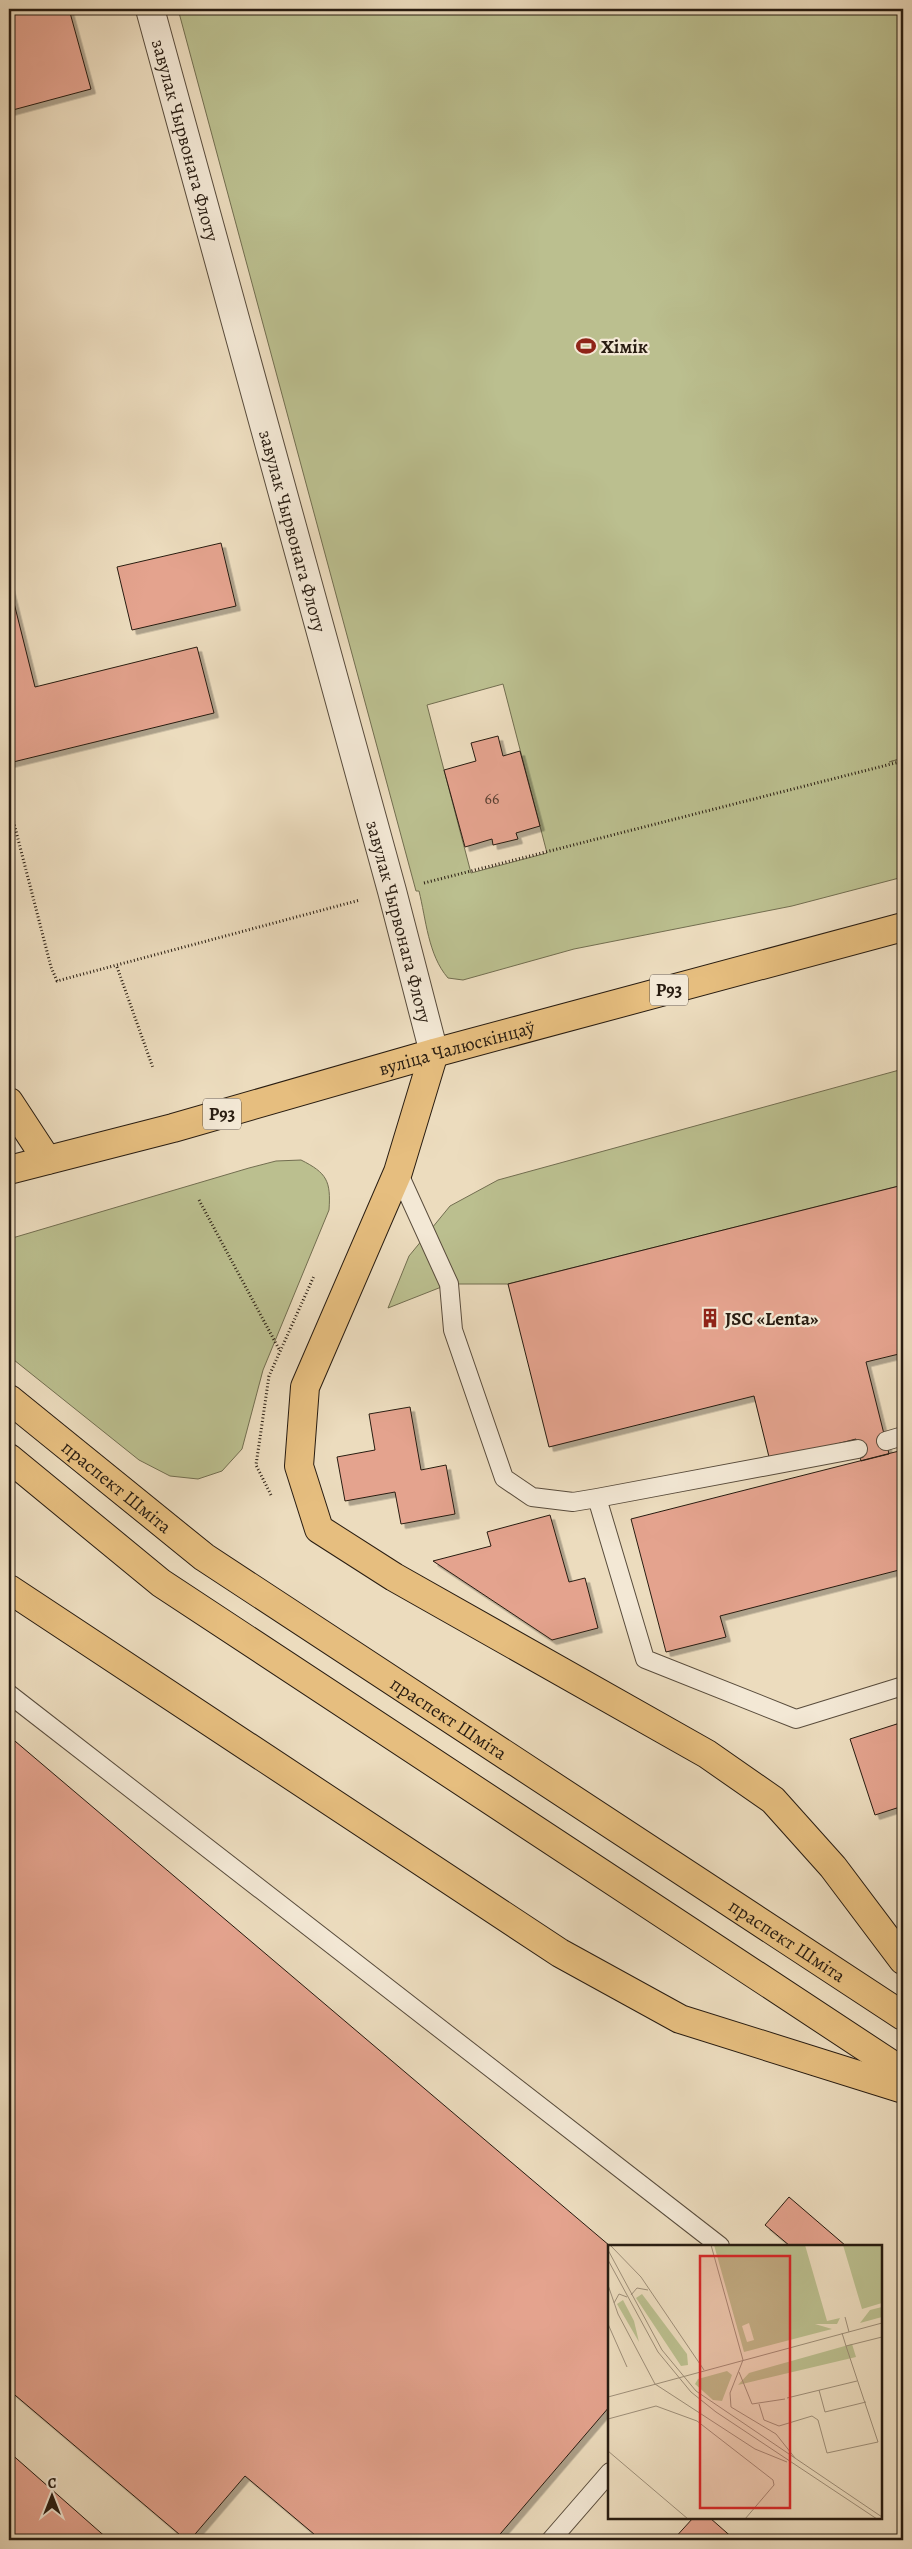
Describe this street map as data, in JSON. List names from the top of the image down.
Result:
{
  "streets": {
    "main road": ["Р93", "вуліца Чалюскінцаў", "праспект Шміта"],
    "street": ["завулак Чырвонага Флоту"]
  },
  "crossings": [
    ["завулак Чырвонага Флоту", "вуліца Чалюскінцаў"]
  ],
  "places": {
    "sports": ["Хімік"],
    "building": ["JSC «Lenta»"]
  },
  "house_numbers": ["66"],
  "north": "top"
}
